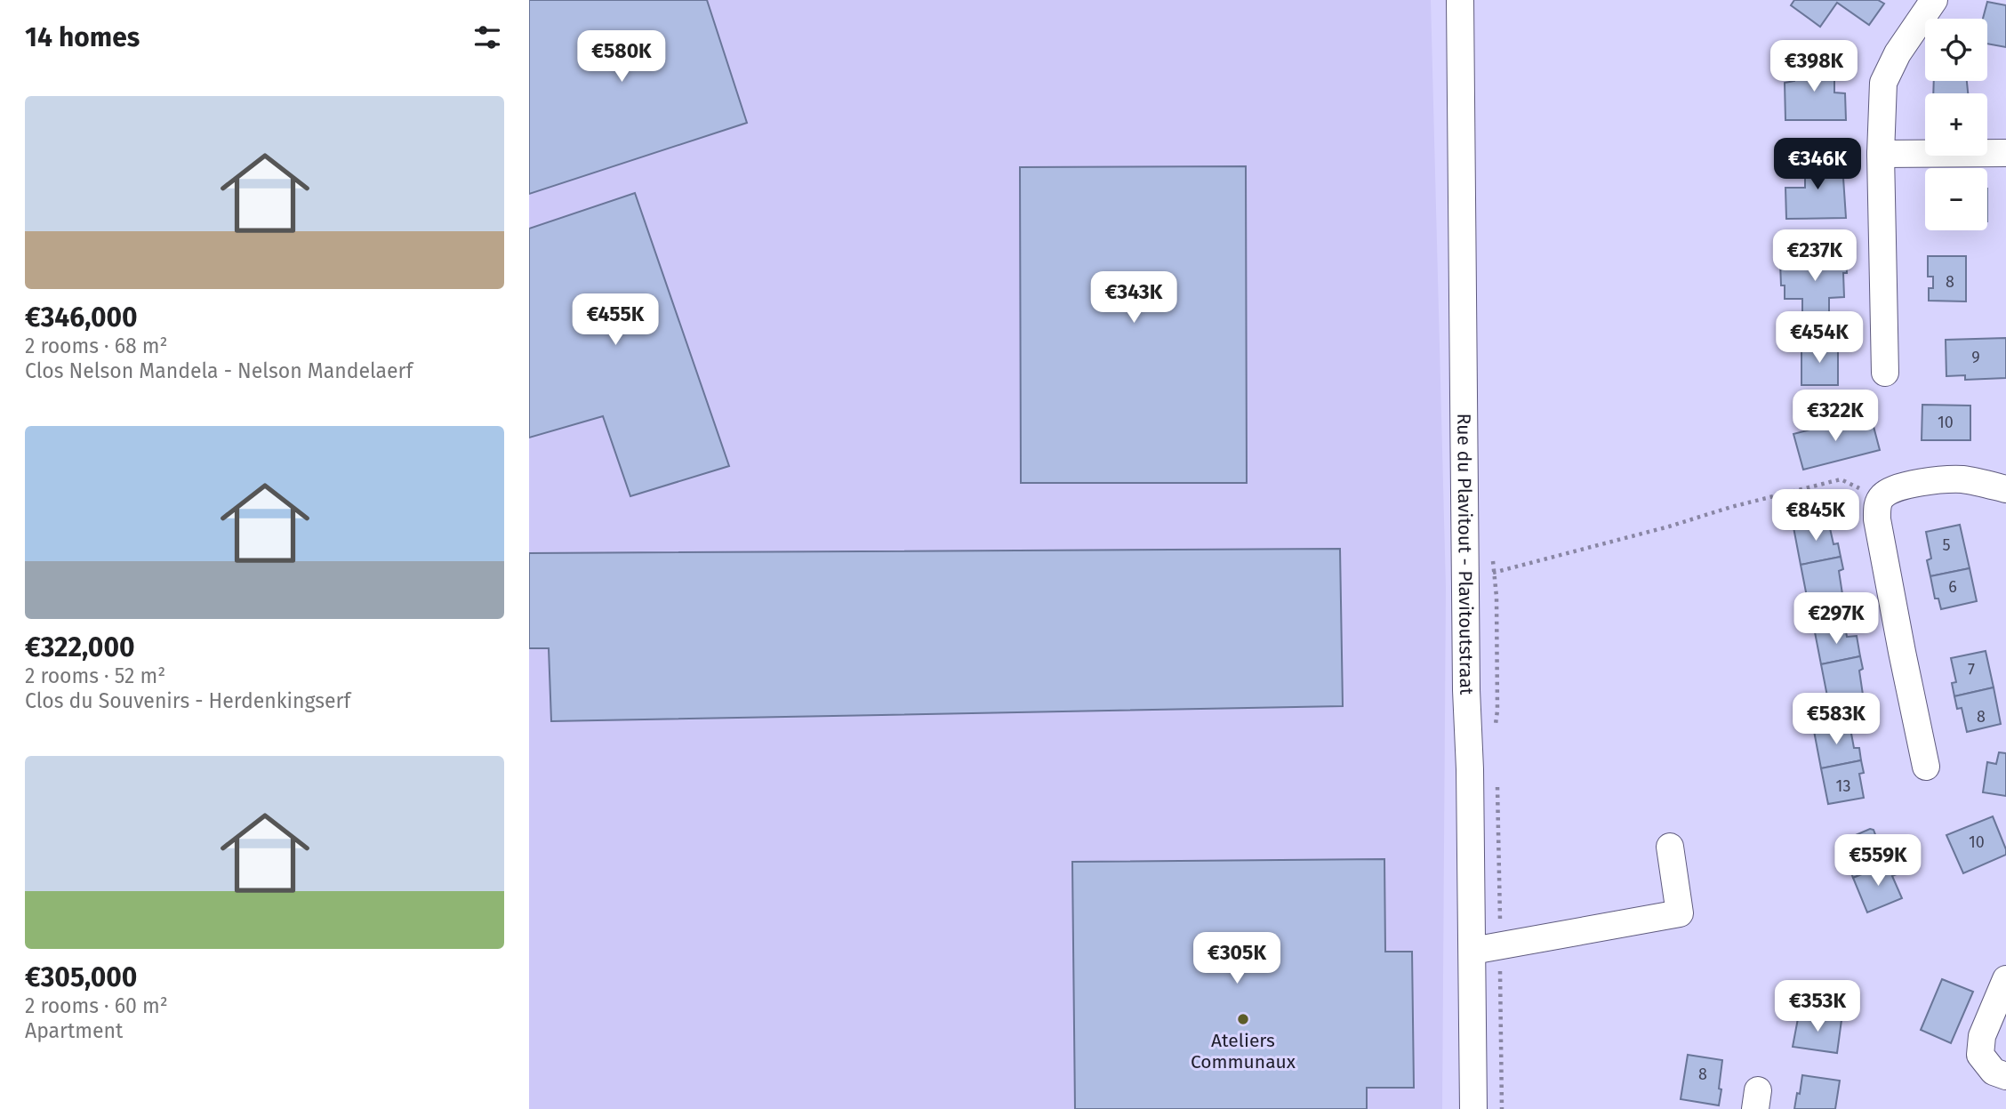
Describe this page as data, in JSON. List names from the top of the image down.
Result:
{
  "streets": {
    "street": ["Rue du Plavitout - Plavitoutstraat"]
  },
  "places": ["Ateliers Communaux"],
  "house_numbers": [
    "8",
    "9",
    "10",
    "5",
    "6",
    "7",
    "8",
    "13",
    "10",
    "8"
  ],
  "page": {
    "heading": "14 homes",
    "map_buttons": ["+", "−"],
    "price": [
      "€580K",
      "€398K",
      "€346K",
      "€237K",
      "€343K",
      "€455K",
      "€454K",
      "€322K",
      "€845K",
      "€297K",
      "€583K",
      "€559K",
      "€305K",
      "€353K"
    ],
    "list": [
      {
        "name": "€346,000",
        "note": "2 rooms · 68 m² · Clos Nelson Mandela - Nelson Mandelaerf"
      },
      {
        "name": "€322,000",
        "note": "2 rooms · 52 m² · Clos du Souvenirs - Herdenkingserf"
      },
      {
        "name": "€305,000",
        "note": "2 rooms · 60 m² · Apartment"
      }
    ]
  }
}
